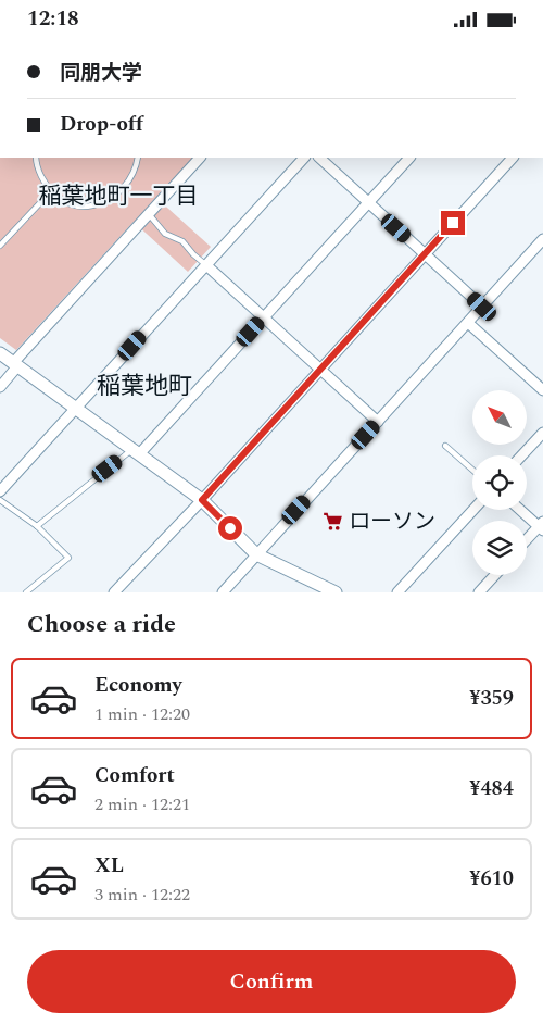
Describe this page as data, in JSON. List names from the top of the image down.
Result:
{
  "districts": ["稲葉地町一丁目", "稲葉地町"],
  "places": {
    "supermarket": ["ローソン"]
  },
  "north": "top left",
  "page": {
    "status": "12:18",
    "banner": ["同朋大学", "Drop-off"],
    "heading": "Choose a ride",
    "list": [
      {
        "name": "Economy",
        "note": "1 min · 12:20",
        "value": "¥359"
      },
      {
        "name": "Comfort",
        "note": "2 min · 12:21",
        "value": "¥484"
      },
      {
        "name": "XL",
        "note": "3 min · 12:22",
        "value": "¥610"
      }
    ],
    "buttons": "Confirm"
  }
}
